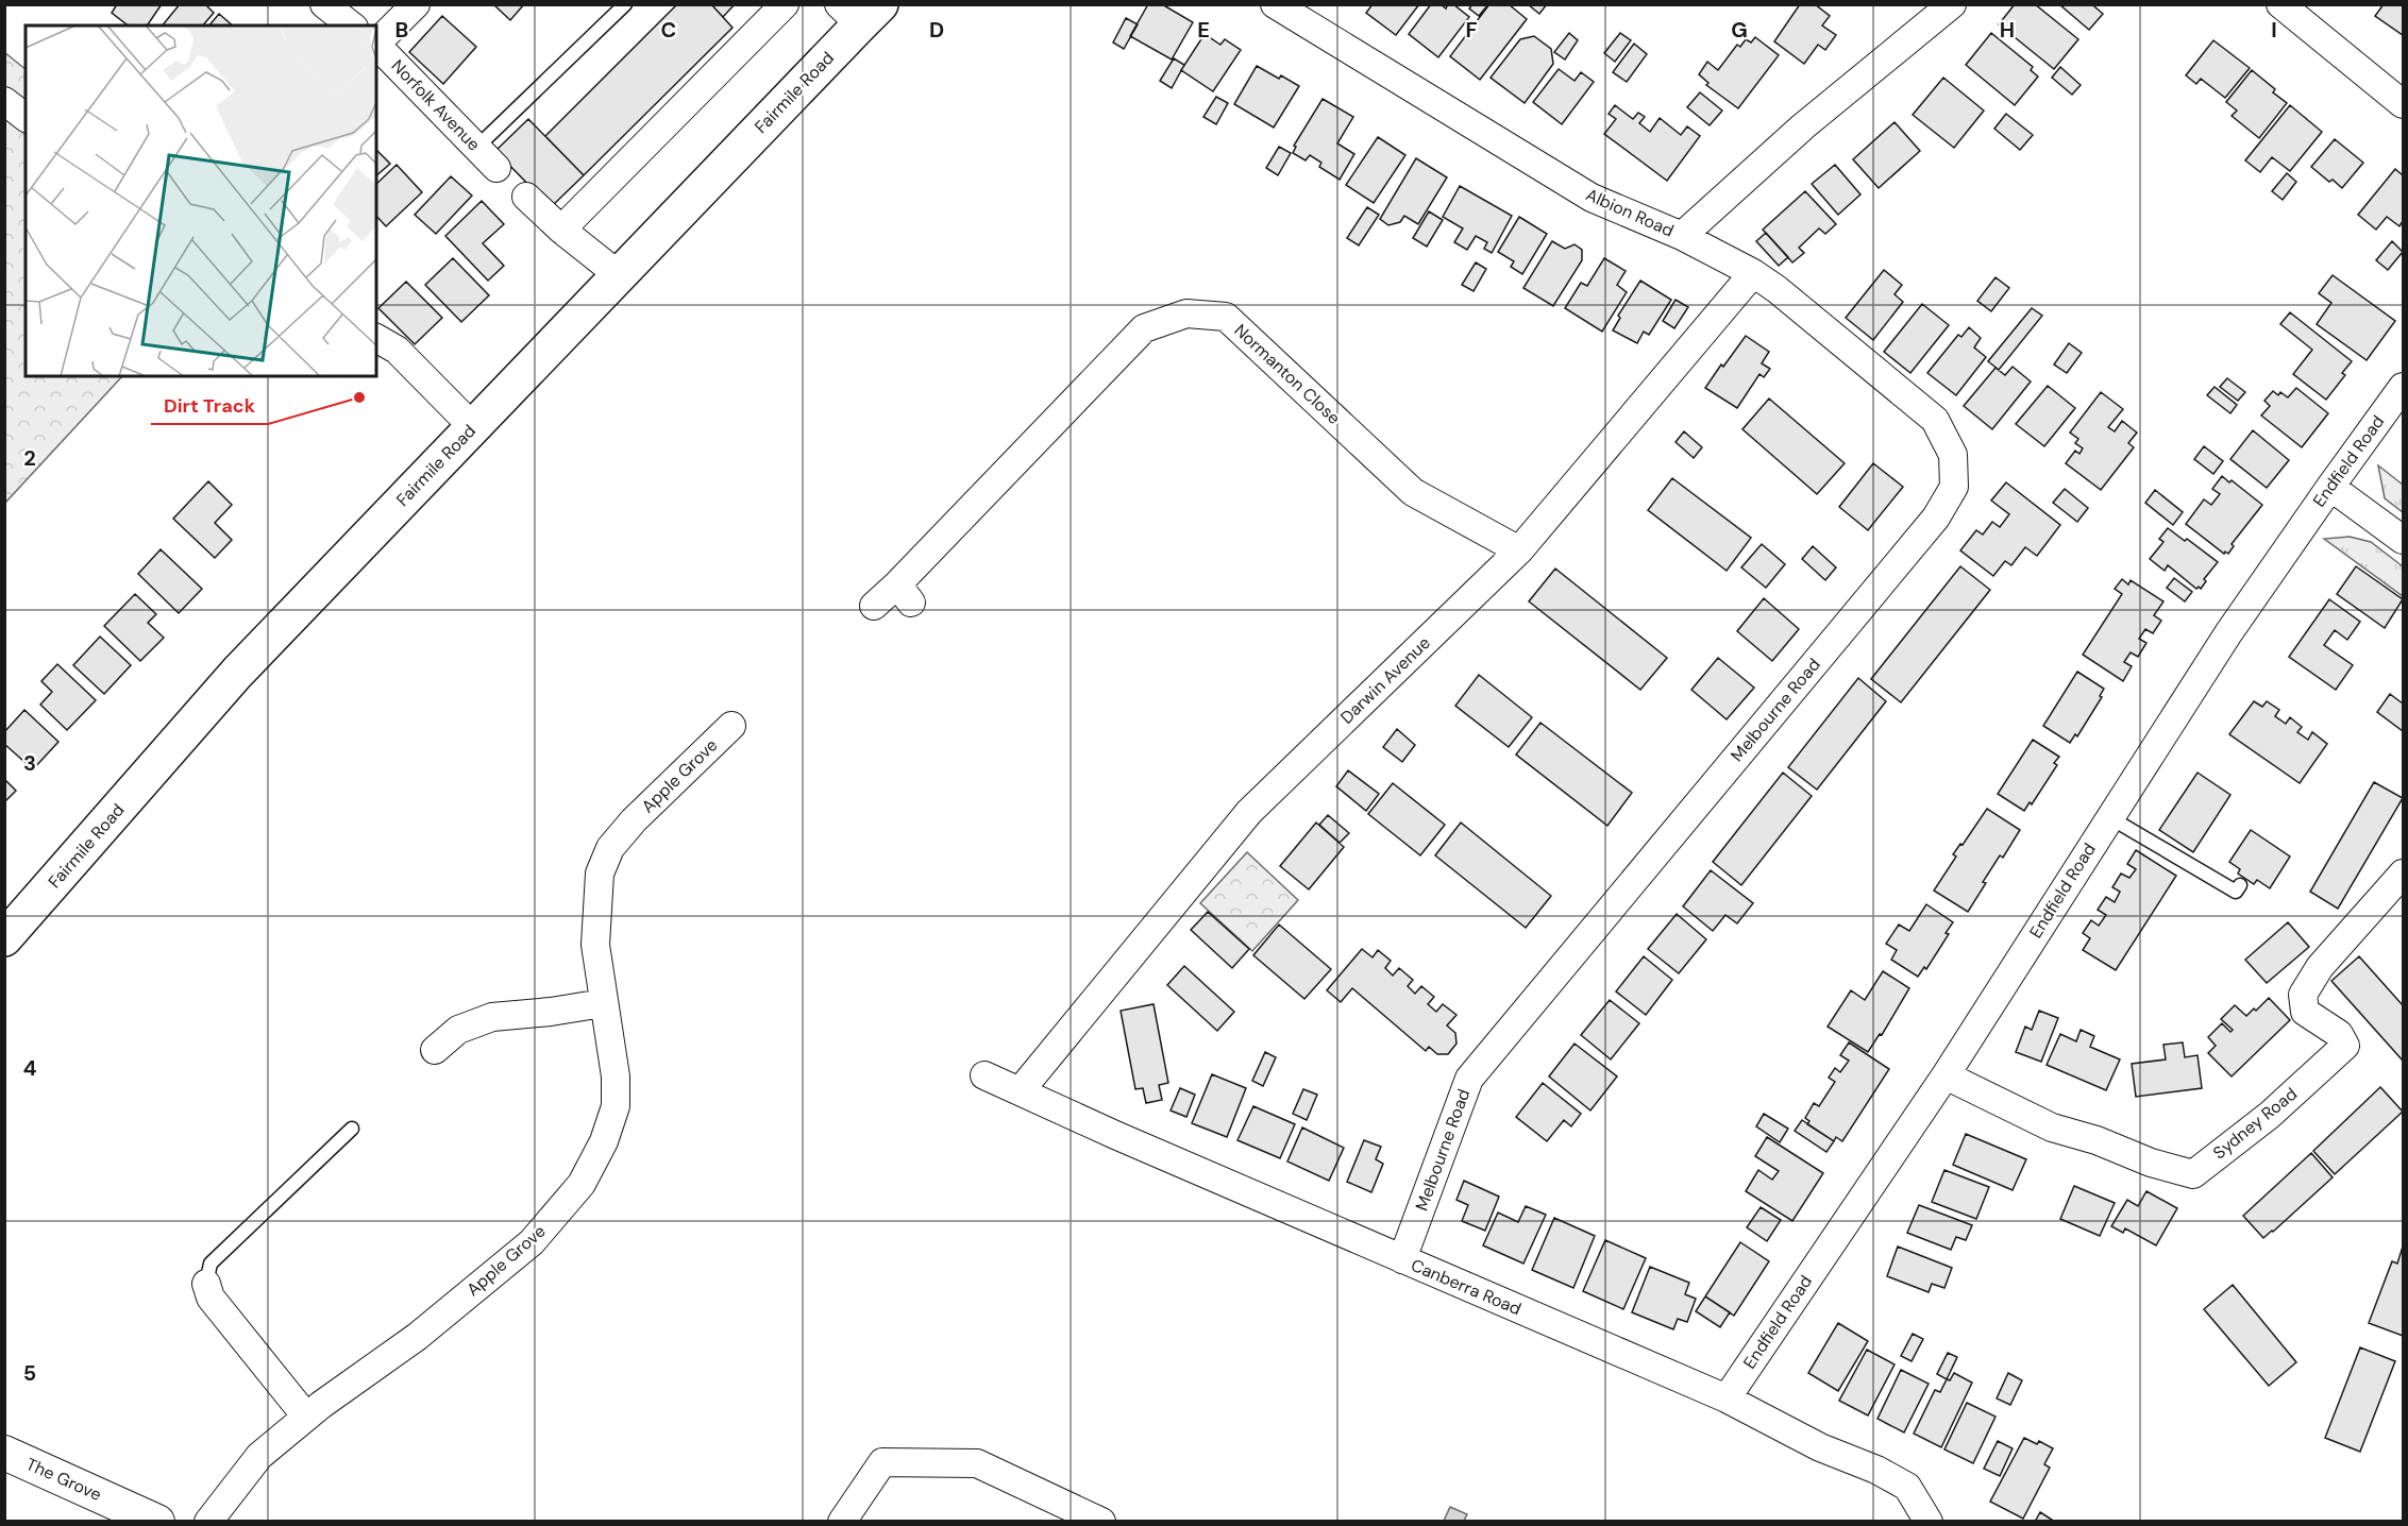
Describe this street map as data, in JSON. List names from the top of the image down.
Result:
{
  "streets": {
    "main road": ["Fairmile Road"],
    "street": [
      "Norfolk Avenue",
      "Albion Road",
      "Normanton Close",
      "Endfield Road",
      "Darwin Avenue",
      "Melbourne Road",
      "Apple Grove",
      "Sydney Road",
      "Canberra Road",
      "The Grove"
    ]
  },
  "crossings": [
    ["Albion Road", "Melbourne Road"],
    ["Normanton Close", "Darwin Avenue"],
    ["Endfield Road", "Sydney Road"],
    ["Endfield Road", "Canberra Road"],
    ["Darwin Avenue", "Melbourne Road"],
    ["Darwin Avenue", "Canberra Road"],
    ["Melbourne Road", "Canberra Road"]
  ],
  "places": ["Dirt Track"],
  "grid": {
    "columns": [
      "B",
      "C",
      "D",
      "E",
      "F",
      "G",
      "H",
      "I"
    ],
    "rows": [
      "2",
      "3",
      "4",
      "5"
    ]
  }
}
